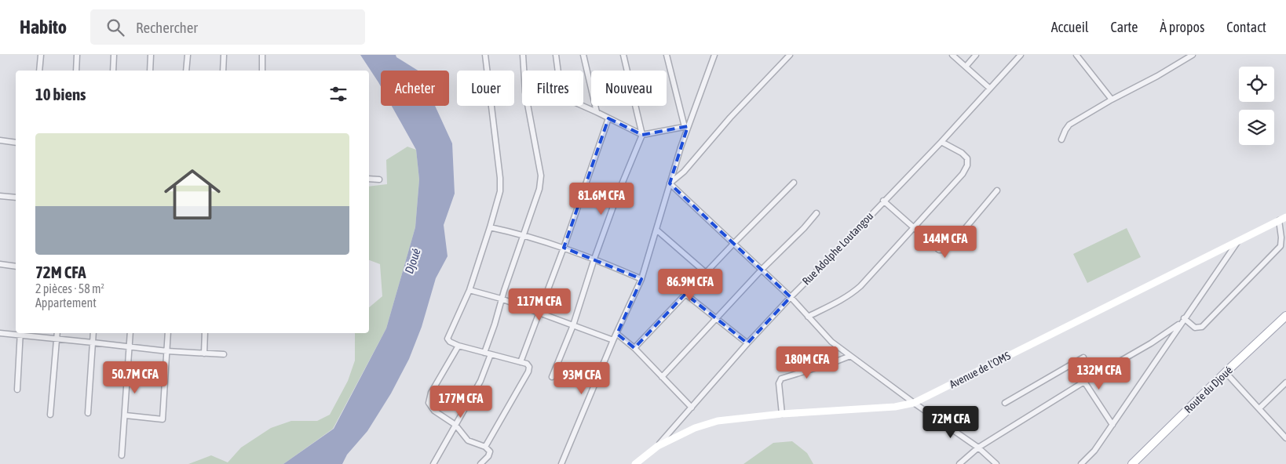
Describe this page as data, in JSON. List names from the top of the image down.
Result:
{
  "streets": {
    "main road": ["Route du Djoué"],
    "street": ["Rue Adolphe Loutangou", "Avenue de l'OMS"]
  },
  "crossings": [
    ["Rue Adolphe Loutangou", "Avenue de l'OMS"]
  ],
  "water": ["Djoué"],
  "page": {
    "header": "Habito",
    "search": "Rechercher",
    "nav": [
      "Accueil",
      "Carte",
      "À propos",
      "Contact"
    ],
    "chip": [
      "Acheter",
      "Louer",
      "Filtres",
      "Nouveau"
    ],
    "heading": "10 biens",
    "list": [
      {
        "name": "72M CFA",
        "note": "2 pièces · 58 m² · Appartement"
      }
    ],
    "price": [
      "81.6M CFA",
      "144M CFA",
      "86.9M CFA",
      "117M CFA",
      "180M CFA",
      "132M CFA",
      "50.7M CFA",
      "93M CFA",
      "177M CFA",
      "72M CFA"
    ]
  }
}
